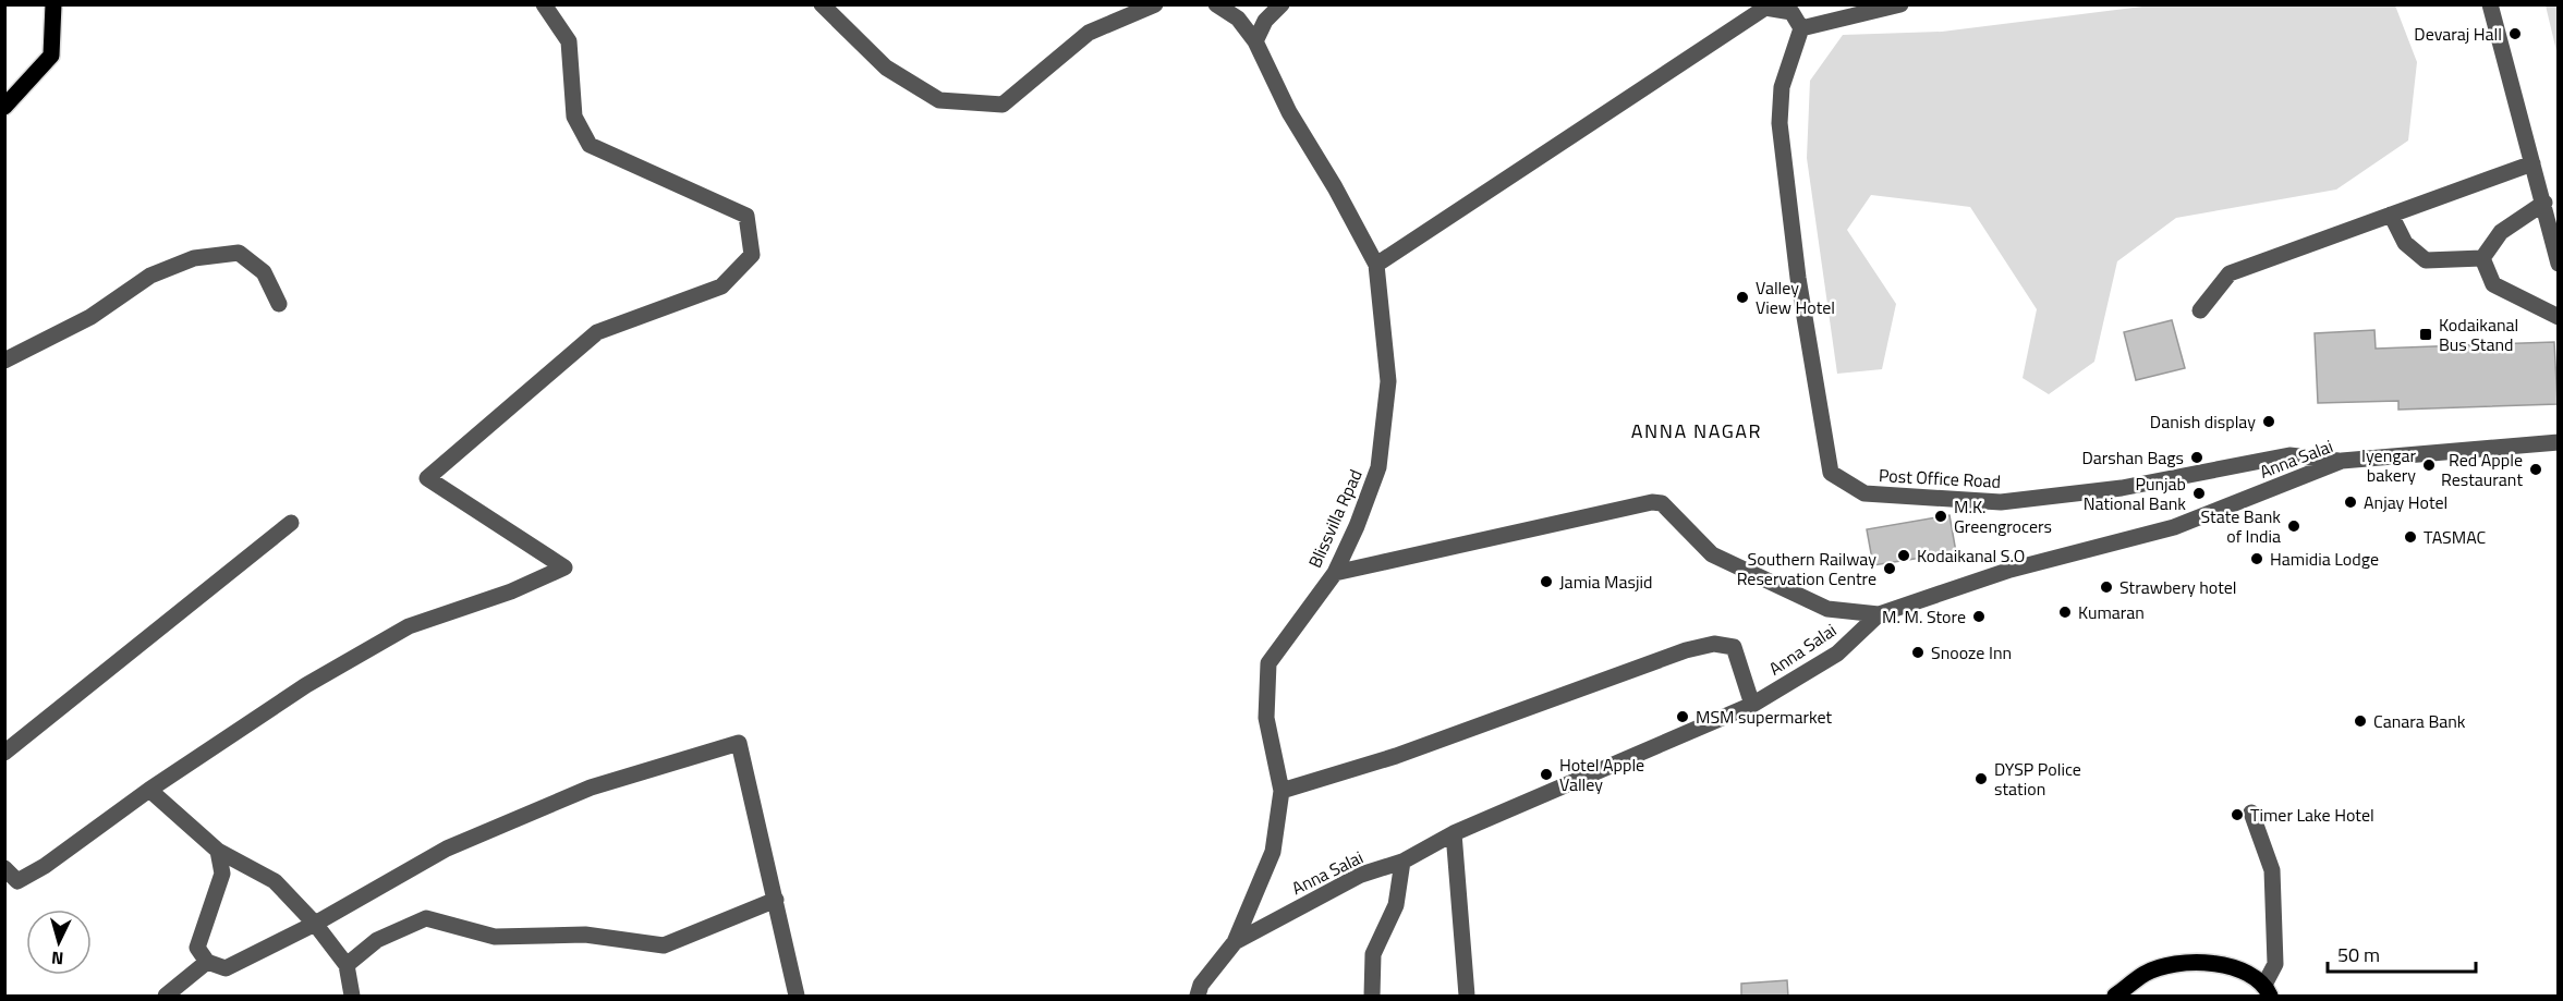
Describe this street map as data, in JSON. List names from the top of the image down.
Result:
{
  "streets": {
    "street": ["Anna Salai", "Post Office Road", "Blissvilla Rpad"]
  },
  "crossings": [
    ["Anna Salai", "Post Office Road"],
    ["Anna Salai", "Blissvilla Rpad"]
  ],
  "districts": ["ANNA NAGAR"],
  "places": {
    "other": [
      "Devaraj Hall",
      "Valley View Hotel",
      "Danish display",
      "Darshan Bags",
      "Iyengar bakery",
      "Red Apple Restaurant",
      "Punjab National Bank",
      "Anjay Hotel",
      "M.K. Greengrocers",
      "State Bank of India",
      "TASMAC",
      "Kodaikanal S.O",
      "Hamidia Lodge",
      "Southern Railway Reservation Centre",
      "Jamia Masjid",
      "Strawbery hotel",
      "Kumaran",
      "M. M. Store",
      "Snooze Inn",
      "MSM supermarket",
      "Canara Bank",
      "Hotel Apple Valley",
      "DYSP Police station",
      "Timer Lake Hotel"
    ],
    "transit": ["Kodaikanal Bus Stand"]
  },
  "scale_bar": "50 m",
  "north": "bottom"
}
